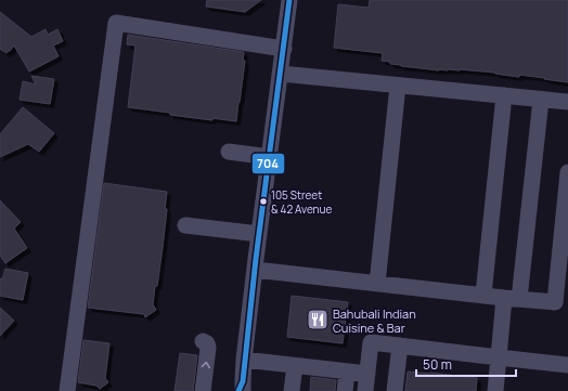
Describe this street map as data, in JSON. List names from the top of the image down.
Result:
{
  "places": {
    "other": ["105 Street & 42 Avenue"],
    "restaurant": ["Bahubali Indian Cuisine & Bar"]
  },
  "lines": ["transit line 704"],
  "scale_bar": "50 m"
}
